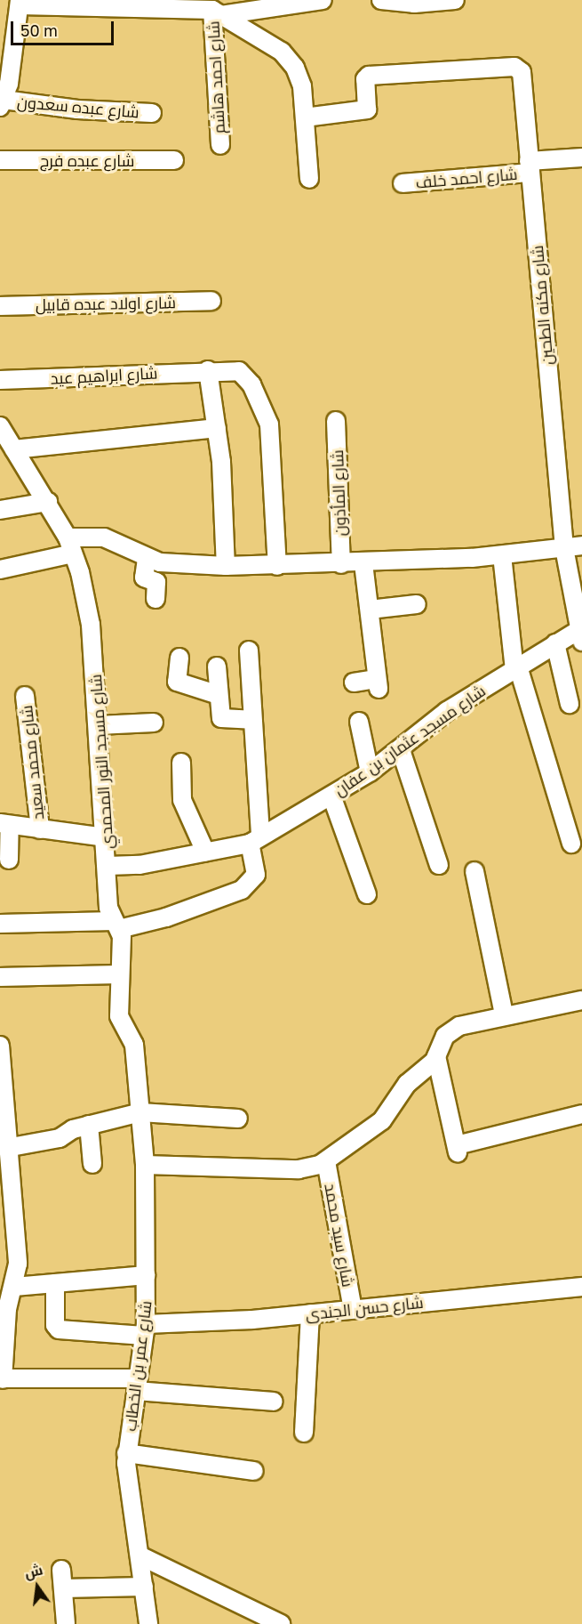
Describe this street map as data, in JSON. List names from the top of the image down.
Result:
{
  "streets": {
    "street": [
      "شارع احمد هاشم",
      "شارع عبده سعدون",
      "شارع عبده فرج",
      "شارع احمد خلف",
      "شارع اولاد عبده قابيل",
      "شارع مكنه الطحين",
      "شارع ابراهيم عيد",
      "شارع المأذون",
      "شارع مسجد عثمان بن عفان",
      "شارع مسجد النور المحمدي",
      "شارع محمد سعيد",
      "شارع سيد محمد",
      "شارع حسن الجندى",
      "شارع عمر بن الخطاب"
    ]
  },
  "crossings": [
    ["شارع احمد خلف", "شارع مكنه الطحين"],
    ["شارع مكنه الطحين", "شارع مسجد عثمان بن عفان"],
    ["شارع مسجد عثمان بن عفان", "شارع مسجد النور المحمدي"],
    ["شارع مسجد النور المحمدي", "شارع عمر بن الخطاب"],
    ["شارع سيد محمد", "شارع حسن الجندى"],
    ["شارع حسن الجندى", "شارع عمر بن الخطاب"]
  ],
  "scale_bar": "50 m",
  "north": "top"
}
